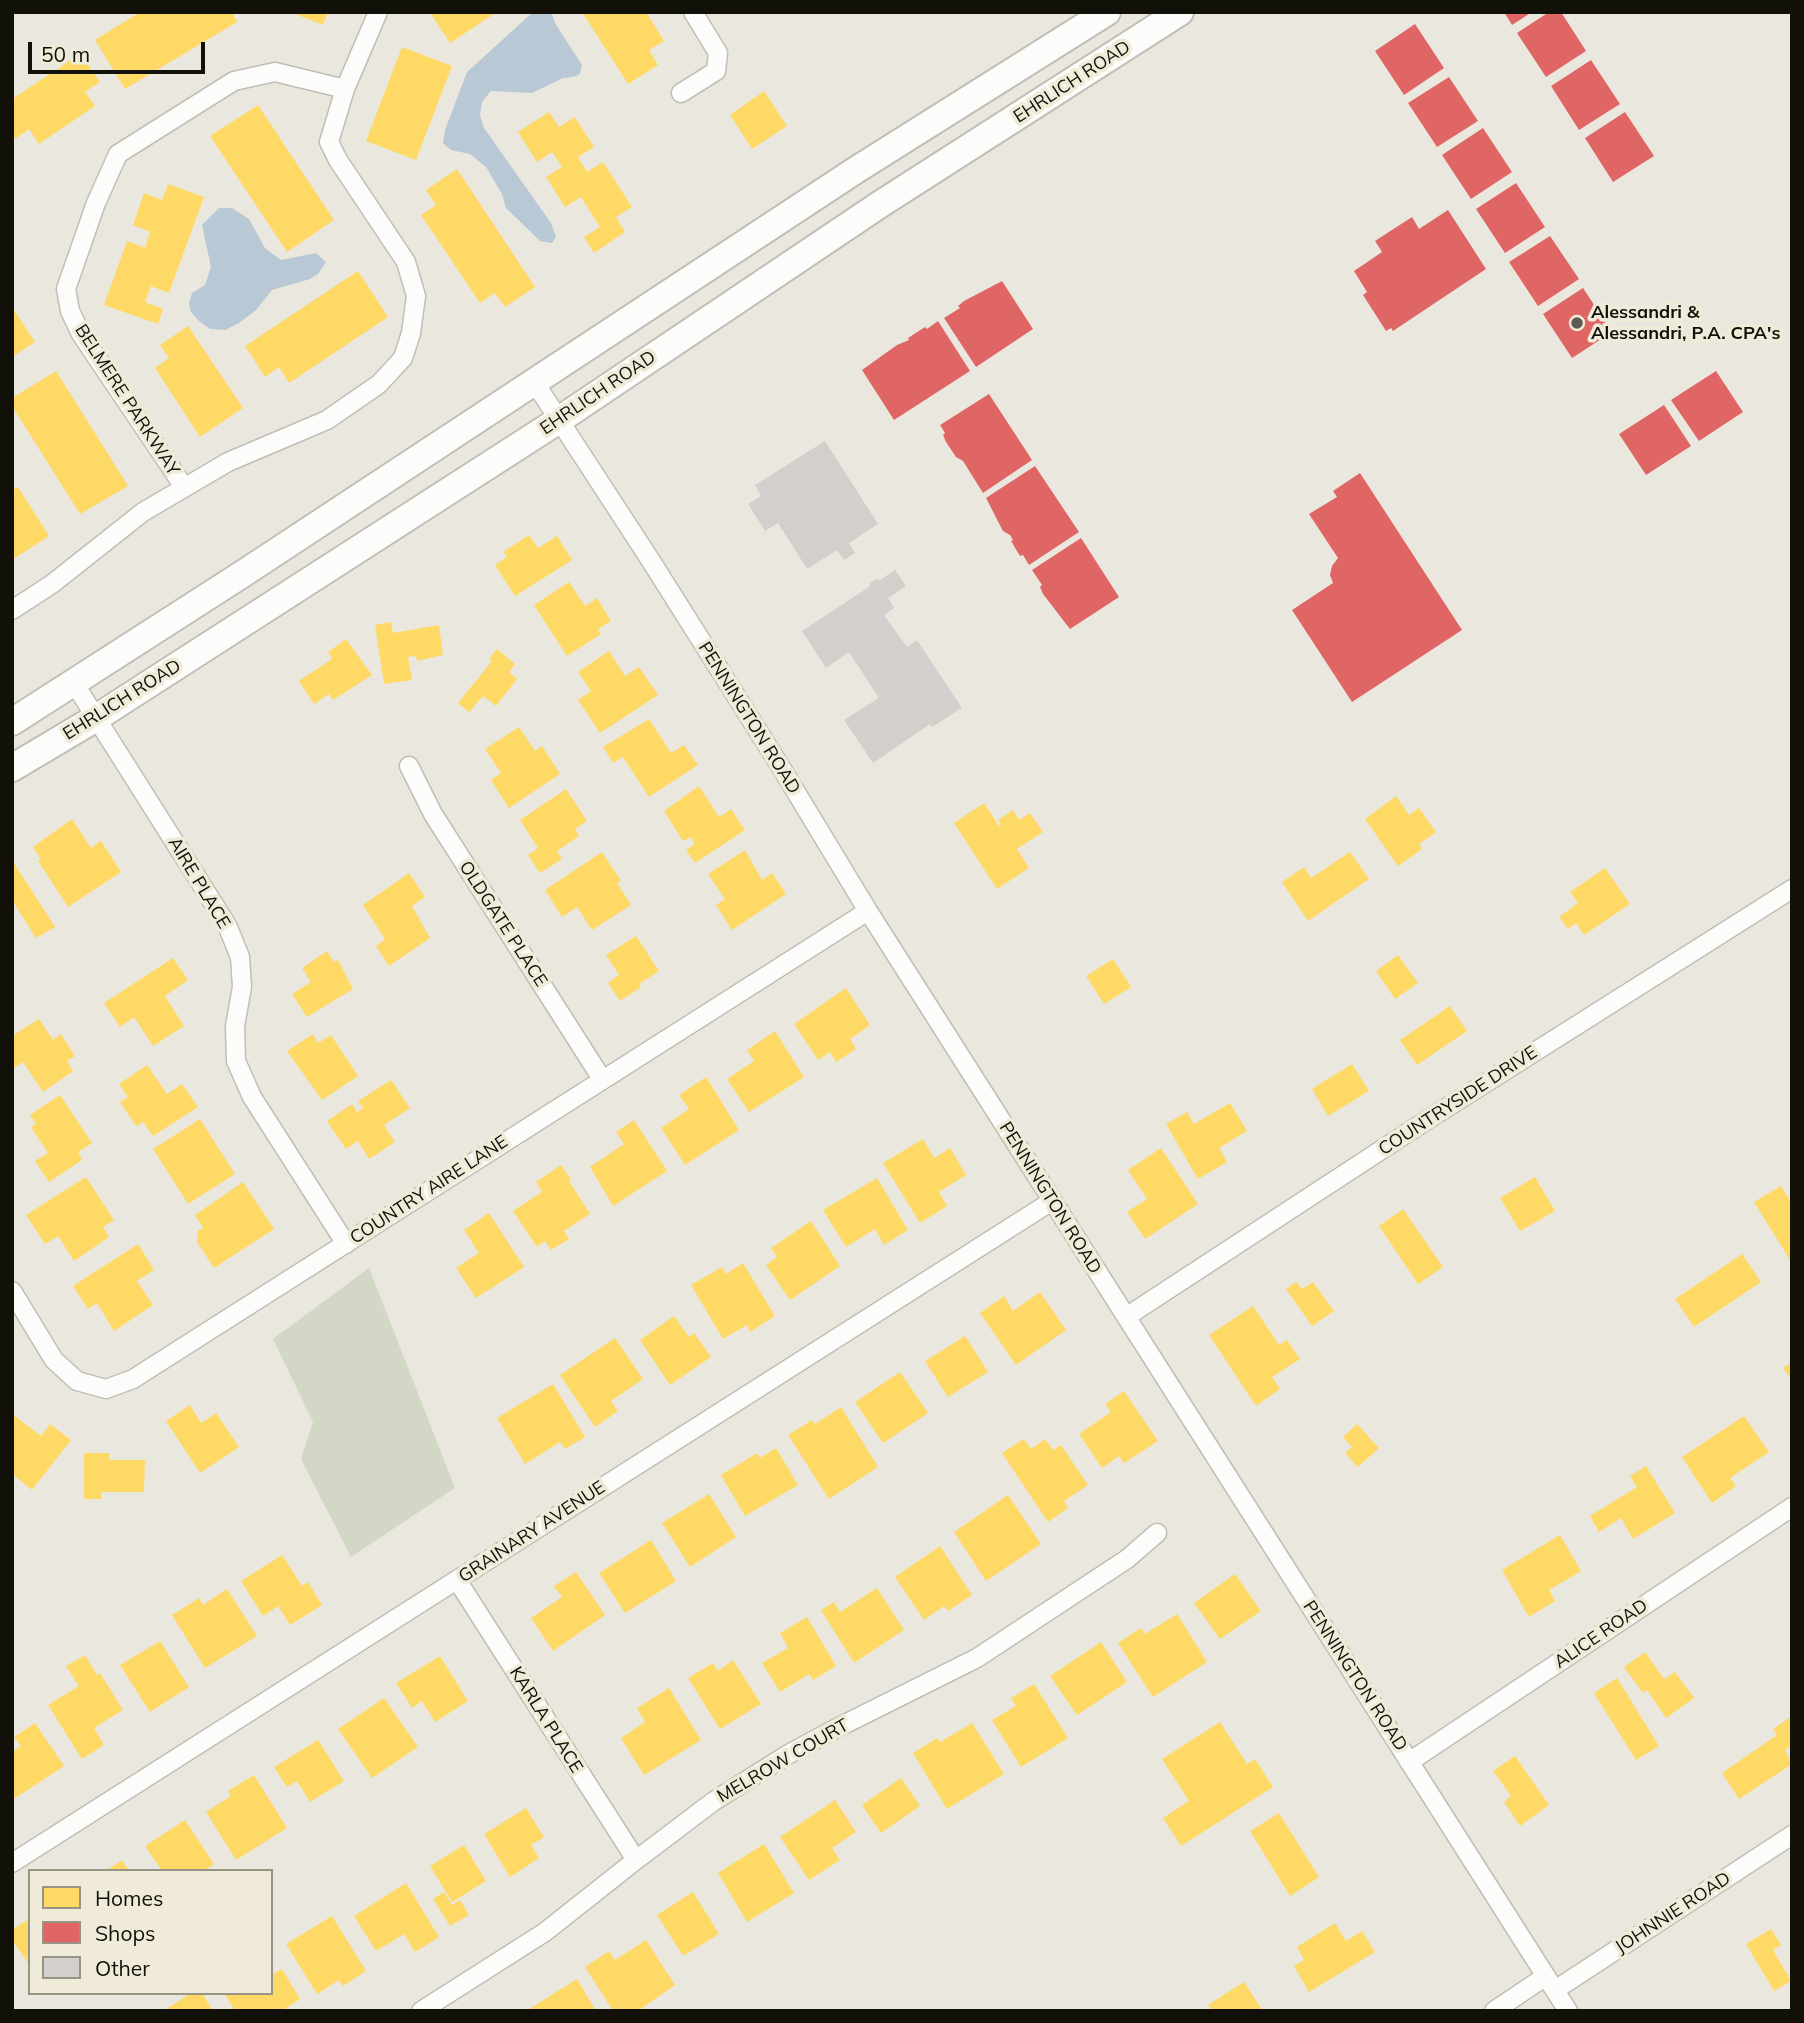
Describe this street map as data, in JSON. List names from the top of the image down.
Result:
{
  "streets": {
    "main road": ["EHRLICH ROAD"],
    "street": [
      "BELMERE PARKWAY",
      "PENNINGTON ROAD",
      "AIRE PLACE",
      "OLDGATE PLACE",
      "COUNTRYSIDE DRIVE",
      "COUNTRY AIRE LANE",
      "GRAINARY AVENUE",
      "ALICE ROAD",
      "KARLA PLACE",
      "MELROW COURT",
      "JOHNNIE ROAD"
    ]
  },
  "crossings": [
    ["EHRLICH ROAD", "PENNINGTON ROAD"],
    ["EHRLICH ROAD", "AIRE PLACE"],
    ["PENNINGTON ROAD", "COUNTRYSIDE DRIVE"],
    ["PENNINGTON ROAD", "COUNTRY AIRE LANE"],
    ["PENNINGTON ROAD", "GRAINARY AVENUE"],
    ["PENNINGTON ROAD", "ALICE ROAD"],
    ["PENNINGTON ROAD", "JOHNNIE ROAD"],
    ["AIRE PLACE", "COUNTRY AIRE LANE"],
    ["OLDGATE PLACE", "COUNTRY AIRE LANE"],
    ["GRAINARY AVENUE", "KARLA PLACE"],
    ["KARLA PLACE", "MELROW COURT"]
  ],
  "places": ["Alessandri & Alessandri, P.A. CPA's"],
  "legend": ["Homes", "Shops", "Other"],
  "scale_bar": "50 m"
}
